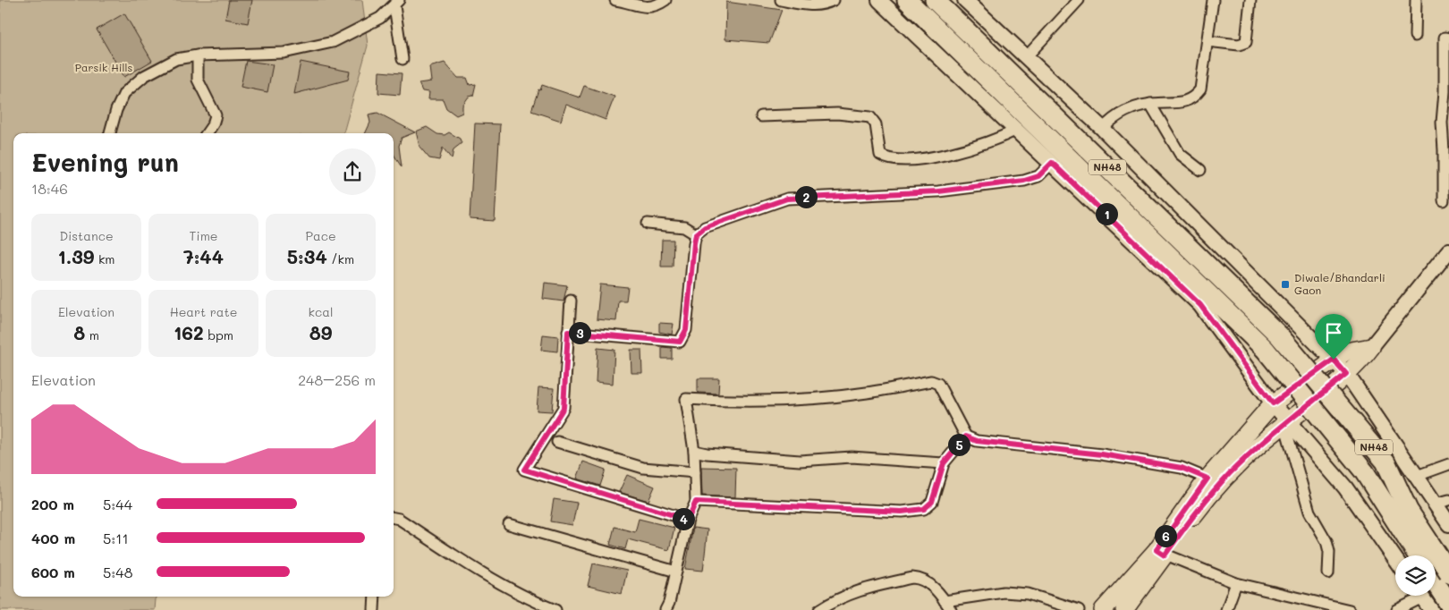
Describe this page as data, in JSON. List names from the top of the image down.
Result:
{
  "streets": {
    "highway": ["NH48"]
  },
  "parks": ["Parsik Hills"],
  "places": {
    "transit": ["Diwale/Bhandarli Gaon"]
  },
  "page": {
    "heading": ["Evening run", "18:46"],
    "pins": [
      "2",
      "1",
      "3",
      "5",
      "4",
      "6"
    ],
    "stats": [
      ["Distance", "1.39 km"],
      ["Time", "7:44"],
      ["Pace", "5:34 /km"],
      ["Elevation", "8 m"],
      ["Heart rate", "162 bpm"],
      ["kcal", "89"]
    ],
    "chart": ["Elevation", "248–256 m"],
    "list": [
      {
        "name": "200 m",
        "note": "5:44"
      },
      {
        "name": "400 m",
        "note": "5:11"
      },
      {
        "name": "600 m",
        "note": "5:48"
      }
    ]
  }
}
